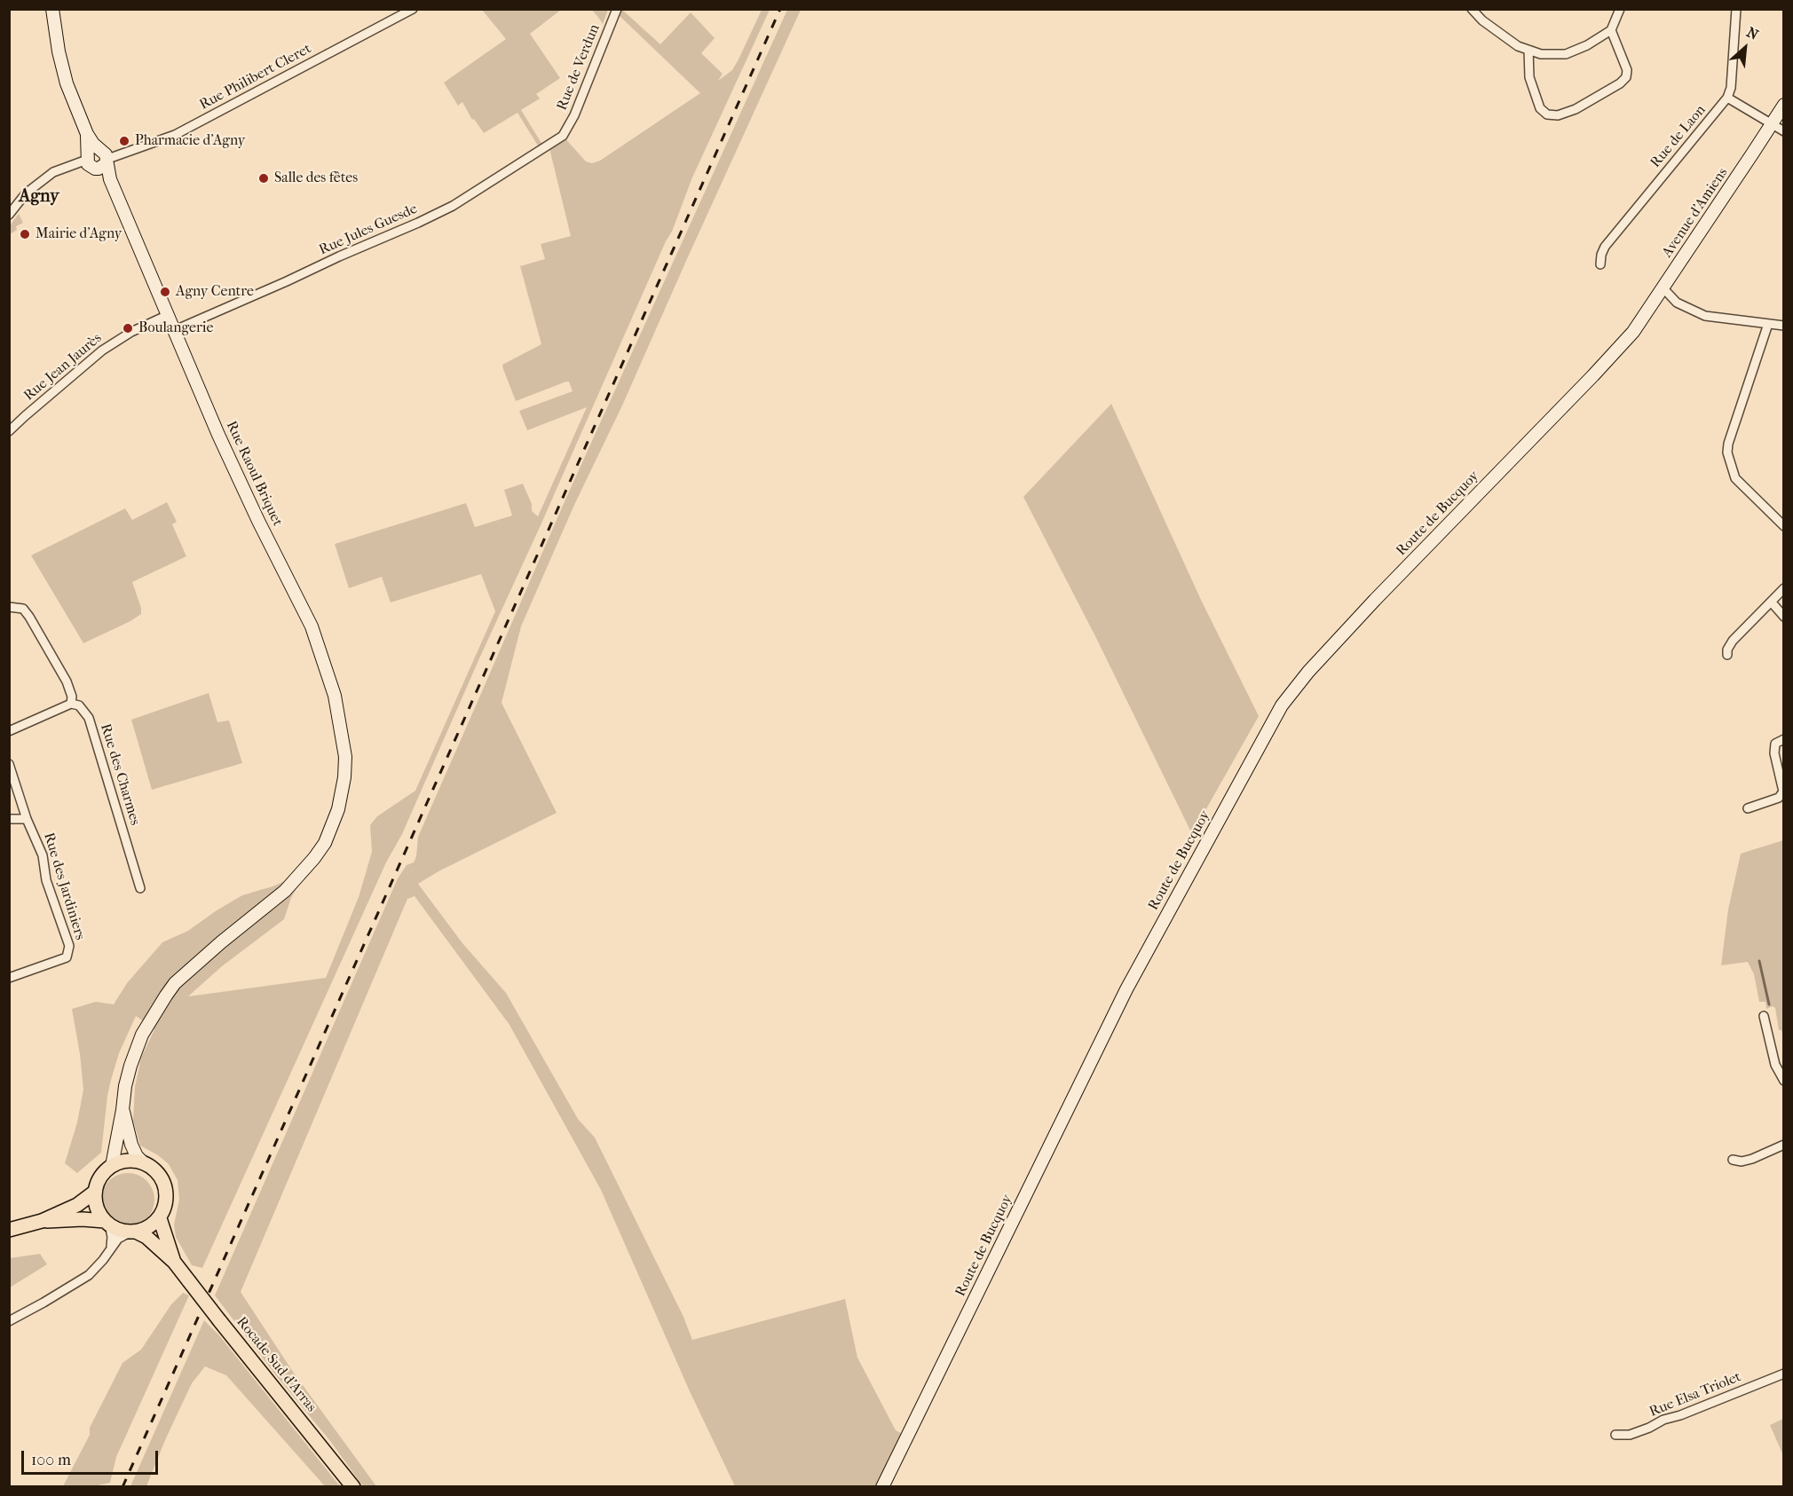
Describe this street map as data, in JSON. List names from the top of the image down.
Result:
{
  "streets": {
    "main road": [
      "Avenue d'Amiens",
      "Rue Raoul Briquet",
      "Route de Bucquoy",
      "Rocade Sud d'Arras"
    ],
    "street": [
      "Rue de Verdun",
      "Rue Philibert Cleret",
      "Rue de Laon",
      "Rue Jules Guesde",
      "Rue Jean Jaurès",
      "Rue des Charmes",
      "Rue des Jardiniers",
      "Rue Elsa Triolet"
    ]
  },
  "crossings": [
    ["Rue de Verdun", "Rue Jules Guesde"],
    ["Rue Philibert Cleret", "Rue Raoul Briquet"],
    ["Avenue d'Amiens", "Route de Bucquoy"],
    ["Rue Jules Guesde", "Rue Raoul Briquet"],
    ["Rue Jean Jaurès", "Rue Raoul Briquet"],
    ["Rue Raoul Briquet", "Rocade Sud d'Arras"]
  ],
  "districts": ["Agny"],
  "places": [
    "Pharmacie d'Agny",
    "Salle des fêtes",
    "Mairie d'Agny",
    "Agny Centre",
    "Boulangerie"
  ],
  "scale_bar": "100 m",
  "north": "top right"
}
